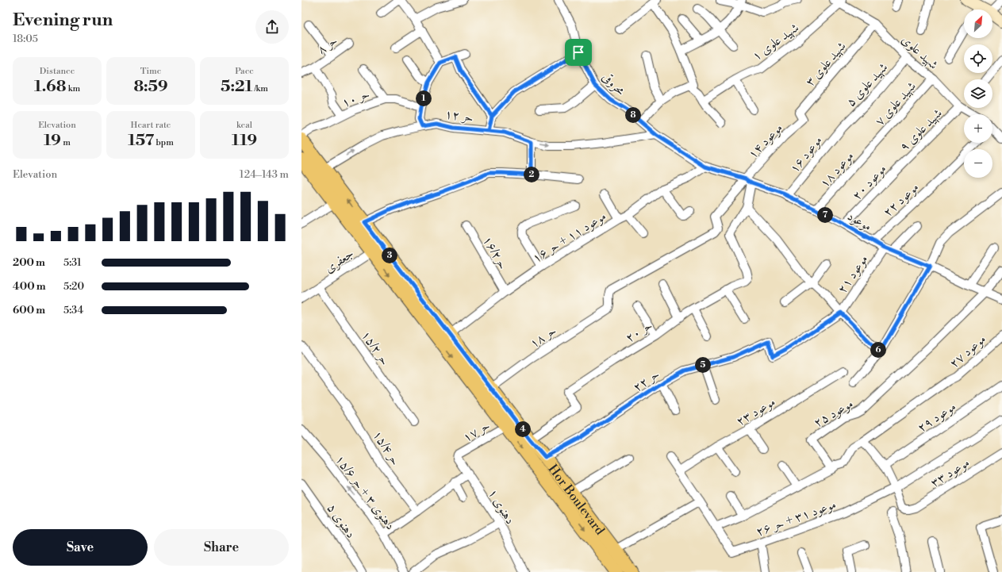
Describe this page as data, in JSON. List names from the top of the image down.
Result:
{
  "streets": {
    "main road": ["Hor Boulevard"],
    "street": [
      "شهید علوی ۱",
      "حر ۸",
      "شهید علوی",
      "شهید علوی ۳",
      "محروقی",
      "شهید علوی ۵",
      "حر ۱۰",
      "شهید علوی ۷",
      "حر ۱۲",
      "شهید علوی ۹",
      "موعود ۱۴",
      "موعود ۱۶",
      "موعود ۱۸",
      "موعود ۲۰",
      "موعود ۲۲",
      "موعود",
      "موعود ۱۱ + حر ۱۶",
      "حر۱۶/۲",
      "جعفری",
      "موعود ۲۱",
      "حر ۲۰",
      "حر ۱۸",
      "حر ۱۵/۲",
      "موعود ۲۷",
      "حر ۲۲",
      "موعود ۲۳",
      "موعود ۲۵",
      "موعود ۲۹",
      "حر ۱۷",
      "حر ۱۵/۴",
      "موعود ۳۳",
      "دهنوی ۳ + حر ۱۵/۶",
      "دهنوی ۱",
      "موعود ۳۱ + حر ۲۶",
      "دهنوی ۵"
    ]
  },
  "crossings": [
    ["شهید علوی ۱", "شهید علوی"],
    ["شهید علوی", "شهید علوی ۳"],
    ["شهید علوی", "شهید علوی ۵"],
    ["شهید علوی", "شهید علوی ۷"],
    ["شهید علوی", "شهید علوی ۹"],
    ["شهید علوی ۳", "موعود ۱۴"],
    ["محروقی", "حر ۱۲"],
    ["محروقی", "موعود"],
    ["شهید علوی ۵", "موعود ۱۶"],
    ["شهید علوی ۷", "موعود ۱۸"],
    ["حر ۱۲", "موعود"],
    ["حر ۱۲", "Hor Boulevard"],
    ["شهید علوی ۹", "موعود ۲۰"],
    ["موعود ۱۴", "موعود"],
    ["موعود ۱۴", "حر ۱۸"],
    ["موعود ۱۶", "موعود"],
    ["موعود ۱۸", "موعود"],
    ["موعود ۲۰", "موعود"],
    ["موعود ۲۲", "موعود"],
    ["موعود", "موعود ۱۱ + حر ۱۶"],
    ["موعود", "موعود ۲۱"],
    ["موعود", "موعود ۲۵"],
    ["موعود ۱۱ + حر ۱۶", "حر۱۶/۲"],
    ["موعود ۱۱ + حر ۱۶", "Hor Boulevard"],
    ["جعفری", "حر ۱۵/۲"],
    ["جعفری", "Hor Boulevard"],
    ["موعود ۲۱", "حر ۲۲"],
    ["حر ۲۰", "Hor Boulevard"],
    ["حر ۱۸", "Hor Boulevard"],
    ["حر ۲۲", "Hor Boulevard"],
    ["موعود ۲۳", "موعود ۳۱ + حر ۲۶"],
    ["حر ۱۷", "Hor Boulevard"],
    ["حر ۱۷", "دهنوی ۱"],
    ["موعود ۳۳", "موعود ۳۱ + حر ۲۶"]
  ],
  "one_way": ["دهنوی ۳ + حر ۱۵/۶"],
  "north": "top right",
  "page": {
    "heading": ["Evening run", "18:05"],
    "map_buttons": ["+", "−"],
    "stats": [
      ["Distance", "1.68 km"],
      ["Time", "8:59"],
      ["Pace", "5:21 /km"],
      ["Elevation", "19 m"],
      ["Heart rate", "157 bpm"],
      ["kcal", "119"]
    ],
    "pins": [
      "1",
      "8",
      "2",
      "7",
      "3",
      "6",
      "5",
      "4"
    ],
    "chart": ["Elevation", "124–143 m"],
    "list": [
      {
        "name": "200 m",
        "note": "5:31"
      },
      {
        "name": "400 m",
        "note": "5:20"
      },
      {
        "name": "600 m",
        "note": "5:34"
      }
    ],
    "buttons": ["Save", "Share"]
  }
}
